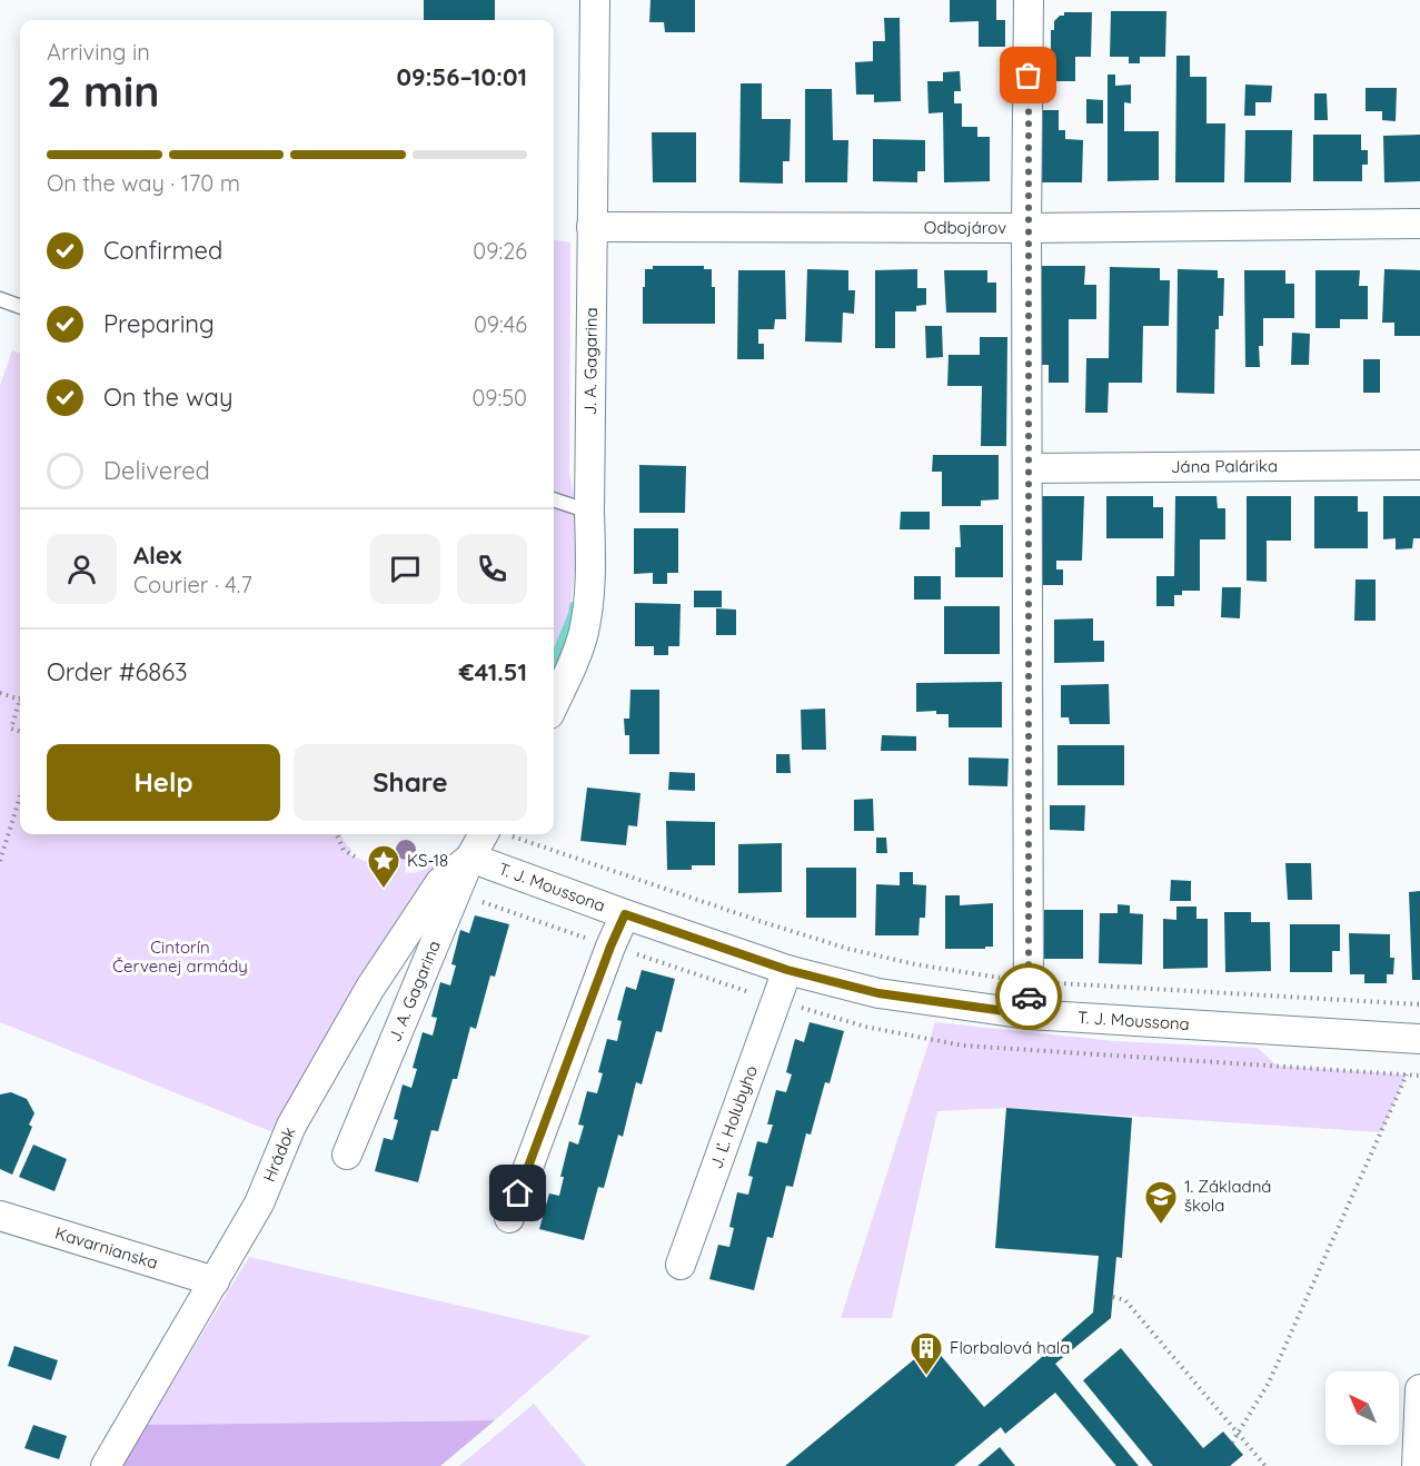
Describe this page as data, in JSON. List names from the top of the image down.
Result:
{
  "streets": {
    "street": [
      "Odbojárov",
      "J. A. Gagarina",
      "Jána Palárika",
      "T. J. Moussona",
      "J. Ľ. Holubyho",
      "Hrádok",
      "Kavarnianska"
    ]
  },
  "crossings": [
    ["Odbojárov", "J. A. Gagarina"],
    ["J. A. Gagarina", "T. J. Moussona"],
    ["J. A. Gagarina", "Hrádok"],
    ["T. J. Moussona", "J. Ľ. Holubyho"],
    ["T. J. Moussona", "Hrádok"],
    ["Hrádok", "Kavarnianska"]
  ],
  "parks": ["Cintorín Červenej armády"],
  "places": {
    "place": ["KS-18"],
    "school or university": ["1. Základná škola"],
    "building": ["Florbalová hala"]
  },
  "north": "top left",
  "page": {
    "heading": ["2 min", "Arriving in", "09:56–10:01"],
    "panel": [
      "Alex",
      "Courier · 4.7",
      "Order #6863",
      "€41.51"
    ],
    "bar": "On the way · 170 m",
    "list": [
      ["Confirmed", "09:26"],
      ["Preparing", "09:46"],
      ["On the way", "09:50"],
      "Delivered"
    ],
    "buttons": ["Help", "Share"]
  }
}
